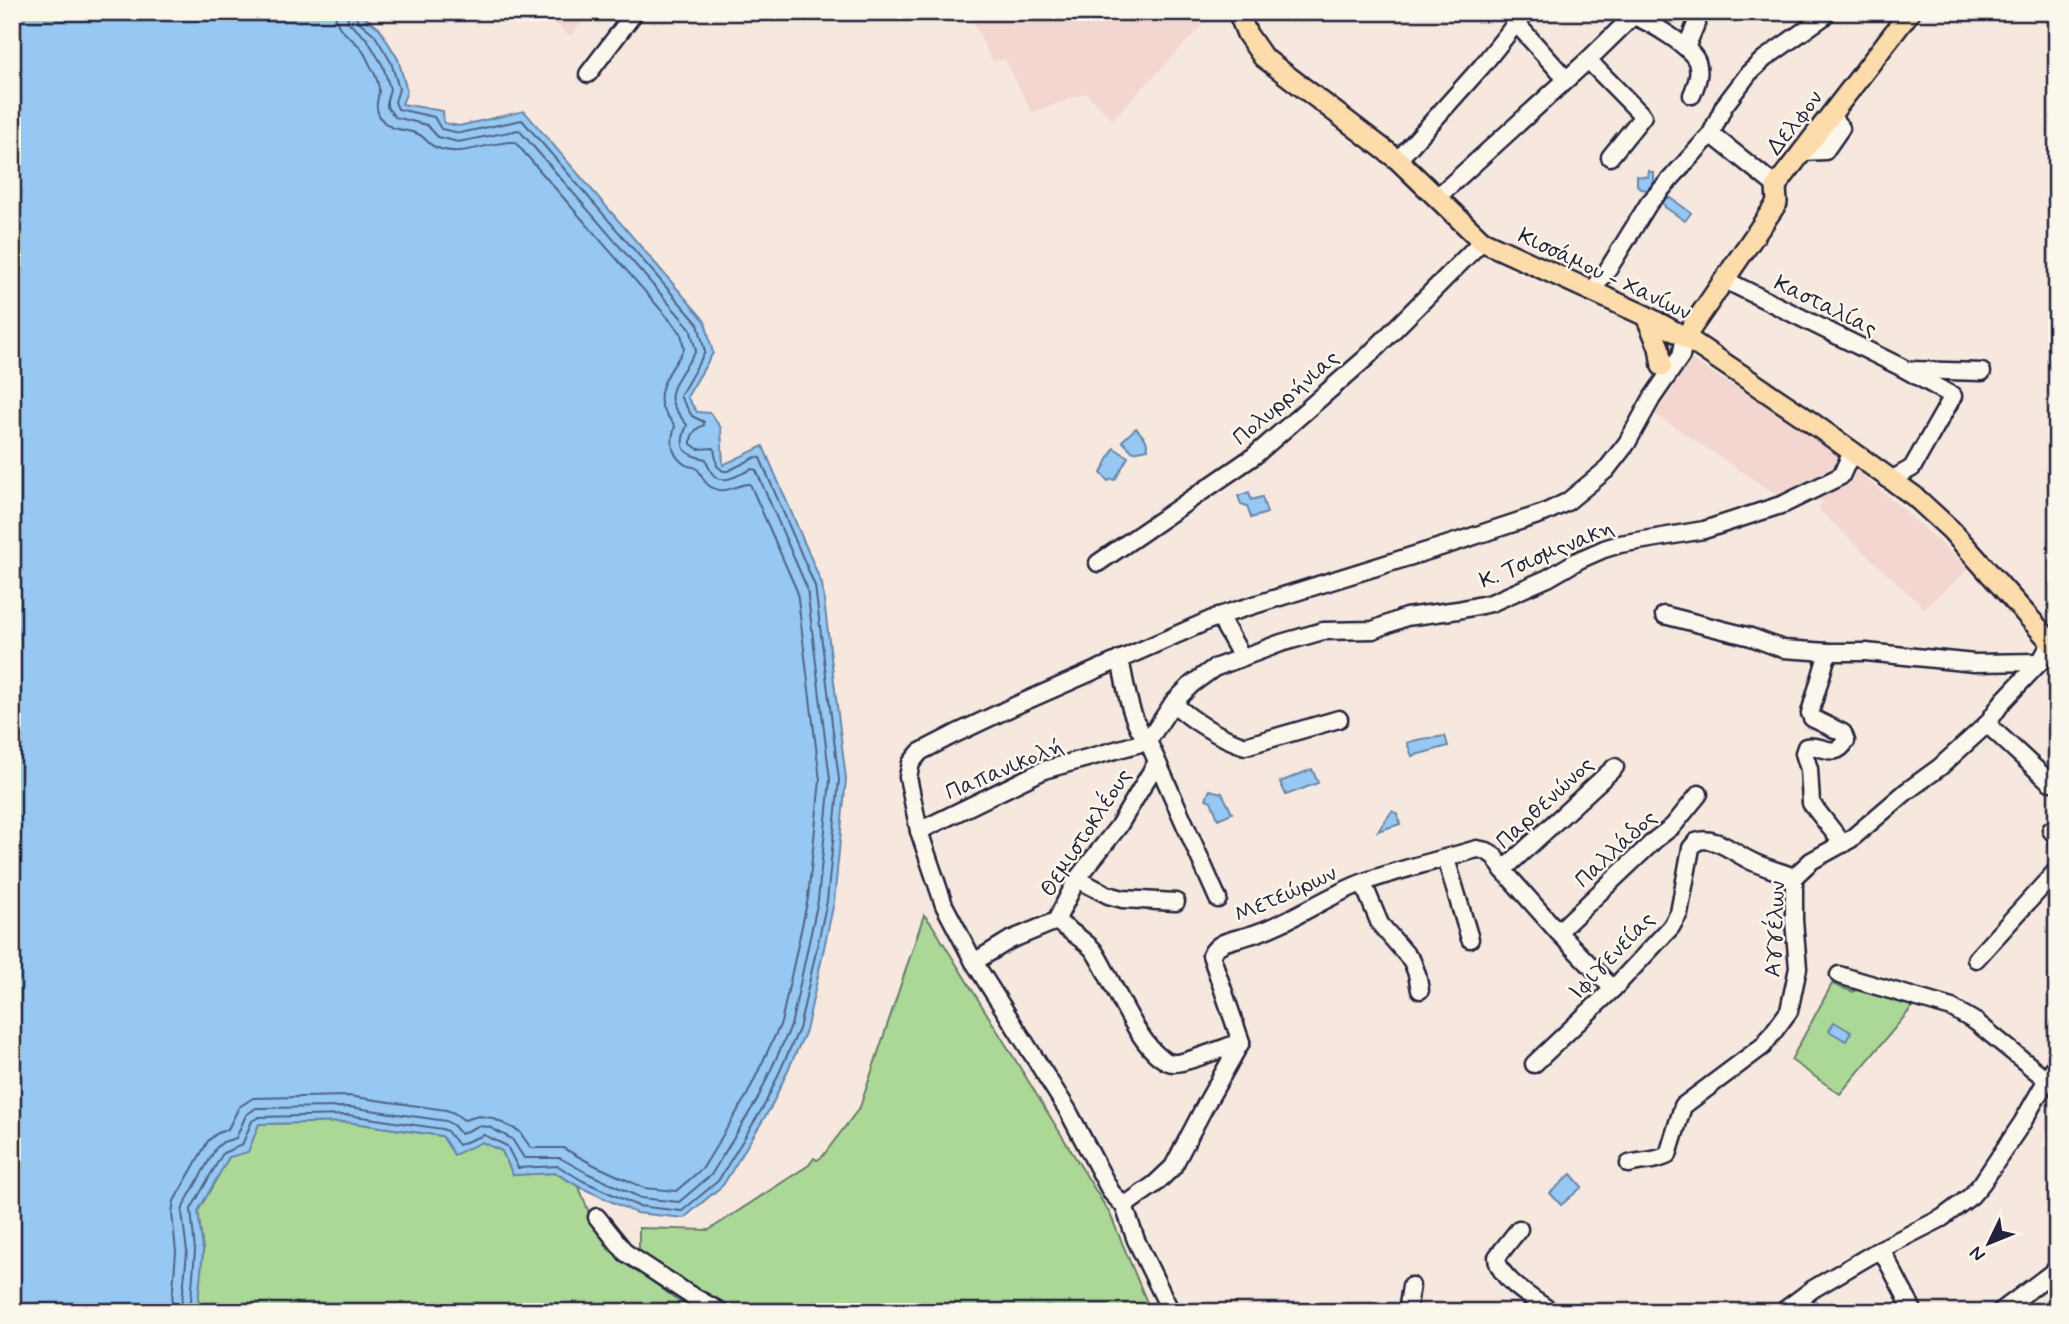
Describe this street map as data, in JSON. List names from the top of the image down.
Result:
{
  "streets": {
    "main road": ["Δελφον", "Κισσάμου - Χανίων"],
    "street": [
      "Κασταλίας",
      "Πολυρρήνιας",
      "Κ. Τσισμςνακη",
      "Παπανικολή",
      "Παρθενώνος",
      "Θεμιστοκλέους",
      "Παλλάδος",
      "Μετεώρων",
      "Αγγέλων",
      "Ιφιγενείας"
    ]
  },
  "crossings": [
    ["Δελφον", "Κισσάμου - Χανίων"],
    ["Δελφον", "Κασταλίας"],
    ["Κισσάμου - Χανίων", "Πολυρρήνιας"],
    ["Κισσάμου - Χανίων", "Κ. Τσισμςνακη"],
    ["Κισσάμου - Χανίων", "Αγγέλων"],
    ["Κ. Τσισμςνακη", "Παπανικολή"],
    ["Παρθενώνος", "Μετεώρων"],
    ["Παλλάδος", "Μετεώρων"],
    ["Μετεώρων", "Ιφιγενείας"],
    ["Αγγέλων", "Ιφιγενείας"]
  ],
  "north": "bottom left"
}
